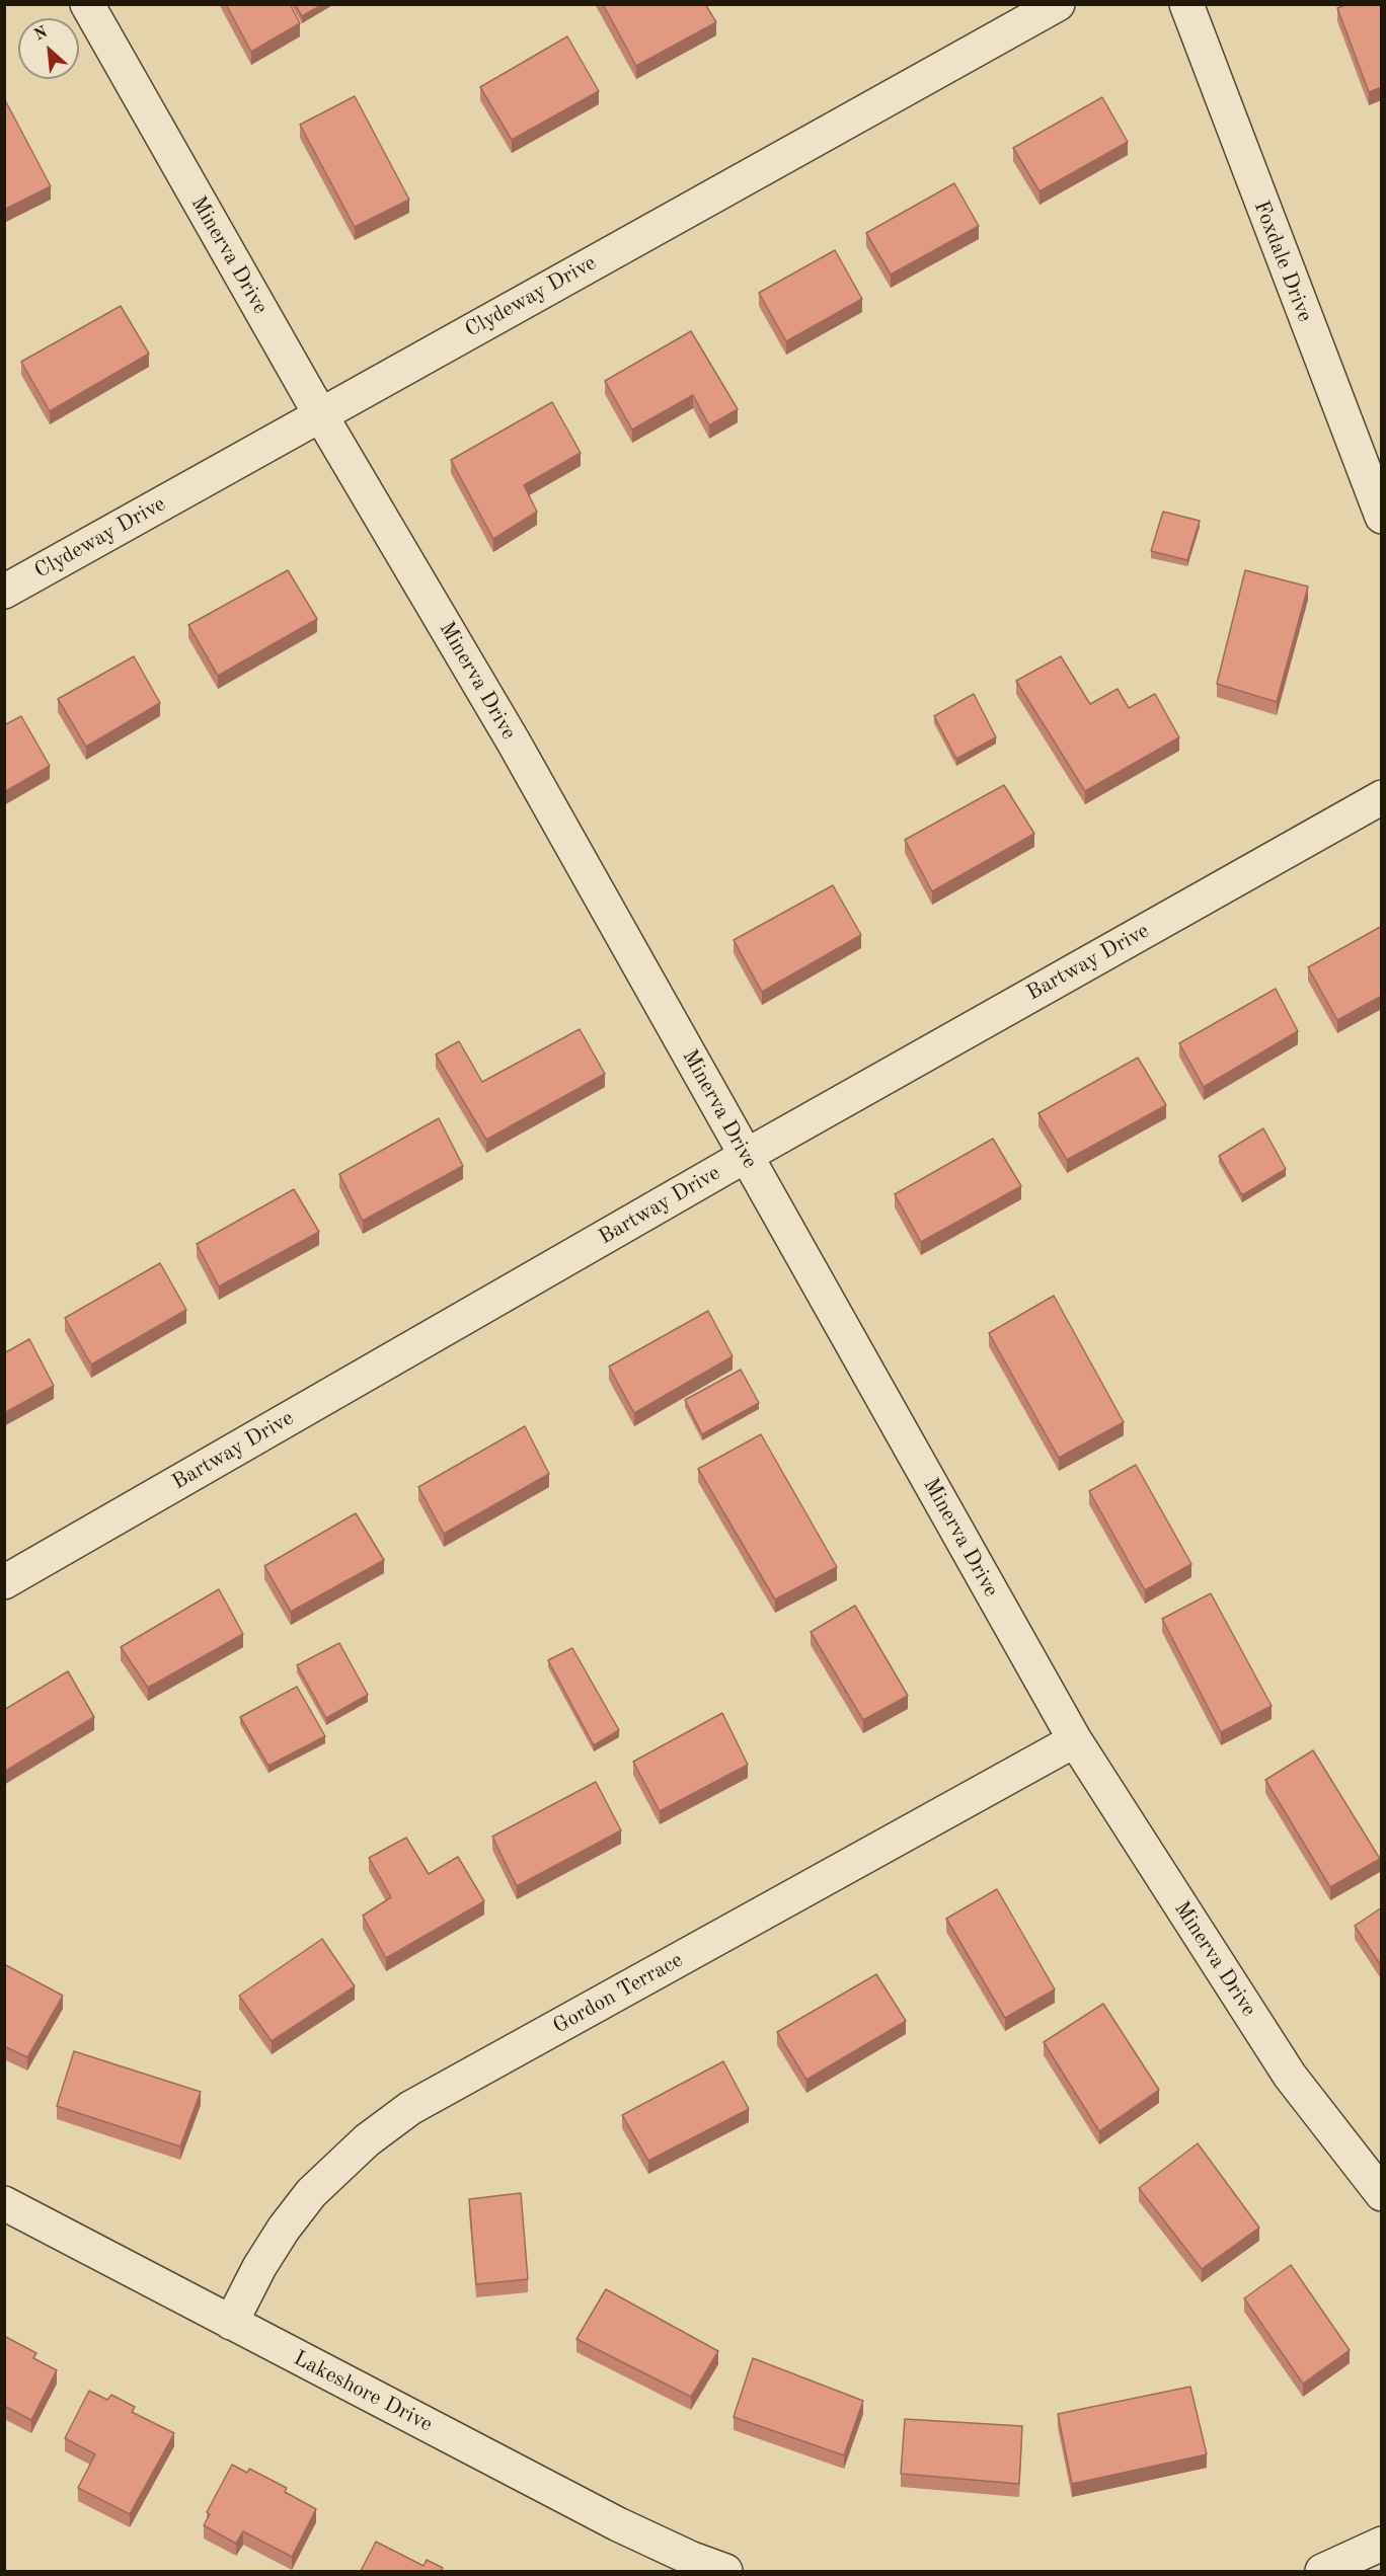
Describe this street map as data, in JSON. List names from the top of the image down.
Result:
{
  "streets": {
    "street": [
      "Minerva Drive",
      "Foxdale Drive",
      "Clydeway Drive",
      "Bartway Drive",
      "Gordon Terrace",
      "Lakeshore Drive"
    ]
  },
  "crossings": [
    ["Minerva Drive", "Clydeway Drive"],
    ["Minerva Drive", "Bartway Drive"],
    ["Minerva Drive", "Gordon Terrace"],
    ["Gordon Terrace", "Lakeshore Drive"]
  ],
  "north": "top left"
}
